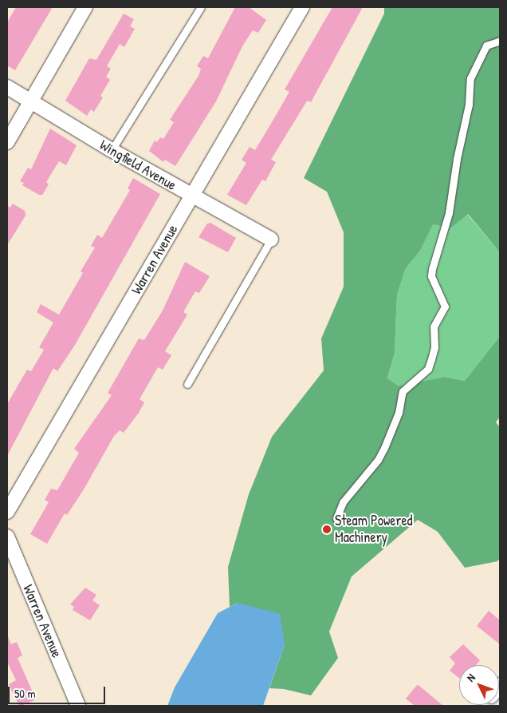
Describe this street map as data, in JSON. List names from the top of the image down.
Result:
{
  "streets": {
    "street": ["Wingfield Avenue", "Warren Avenue"]
  },
  "crossings": [
    ["Wingfield Avenue", "Warren Avenue"]
  ],
  "places": ["Steam Powered Machinery"],
  "scale_bar": "50 m",
  "north": "top left"
}
